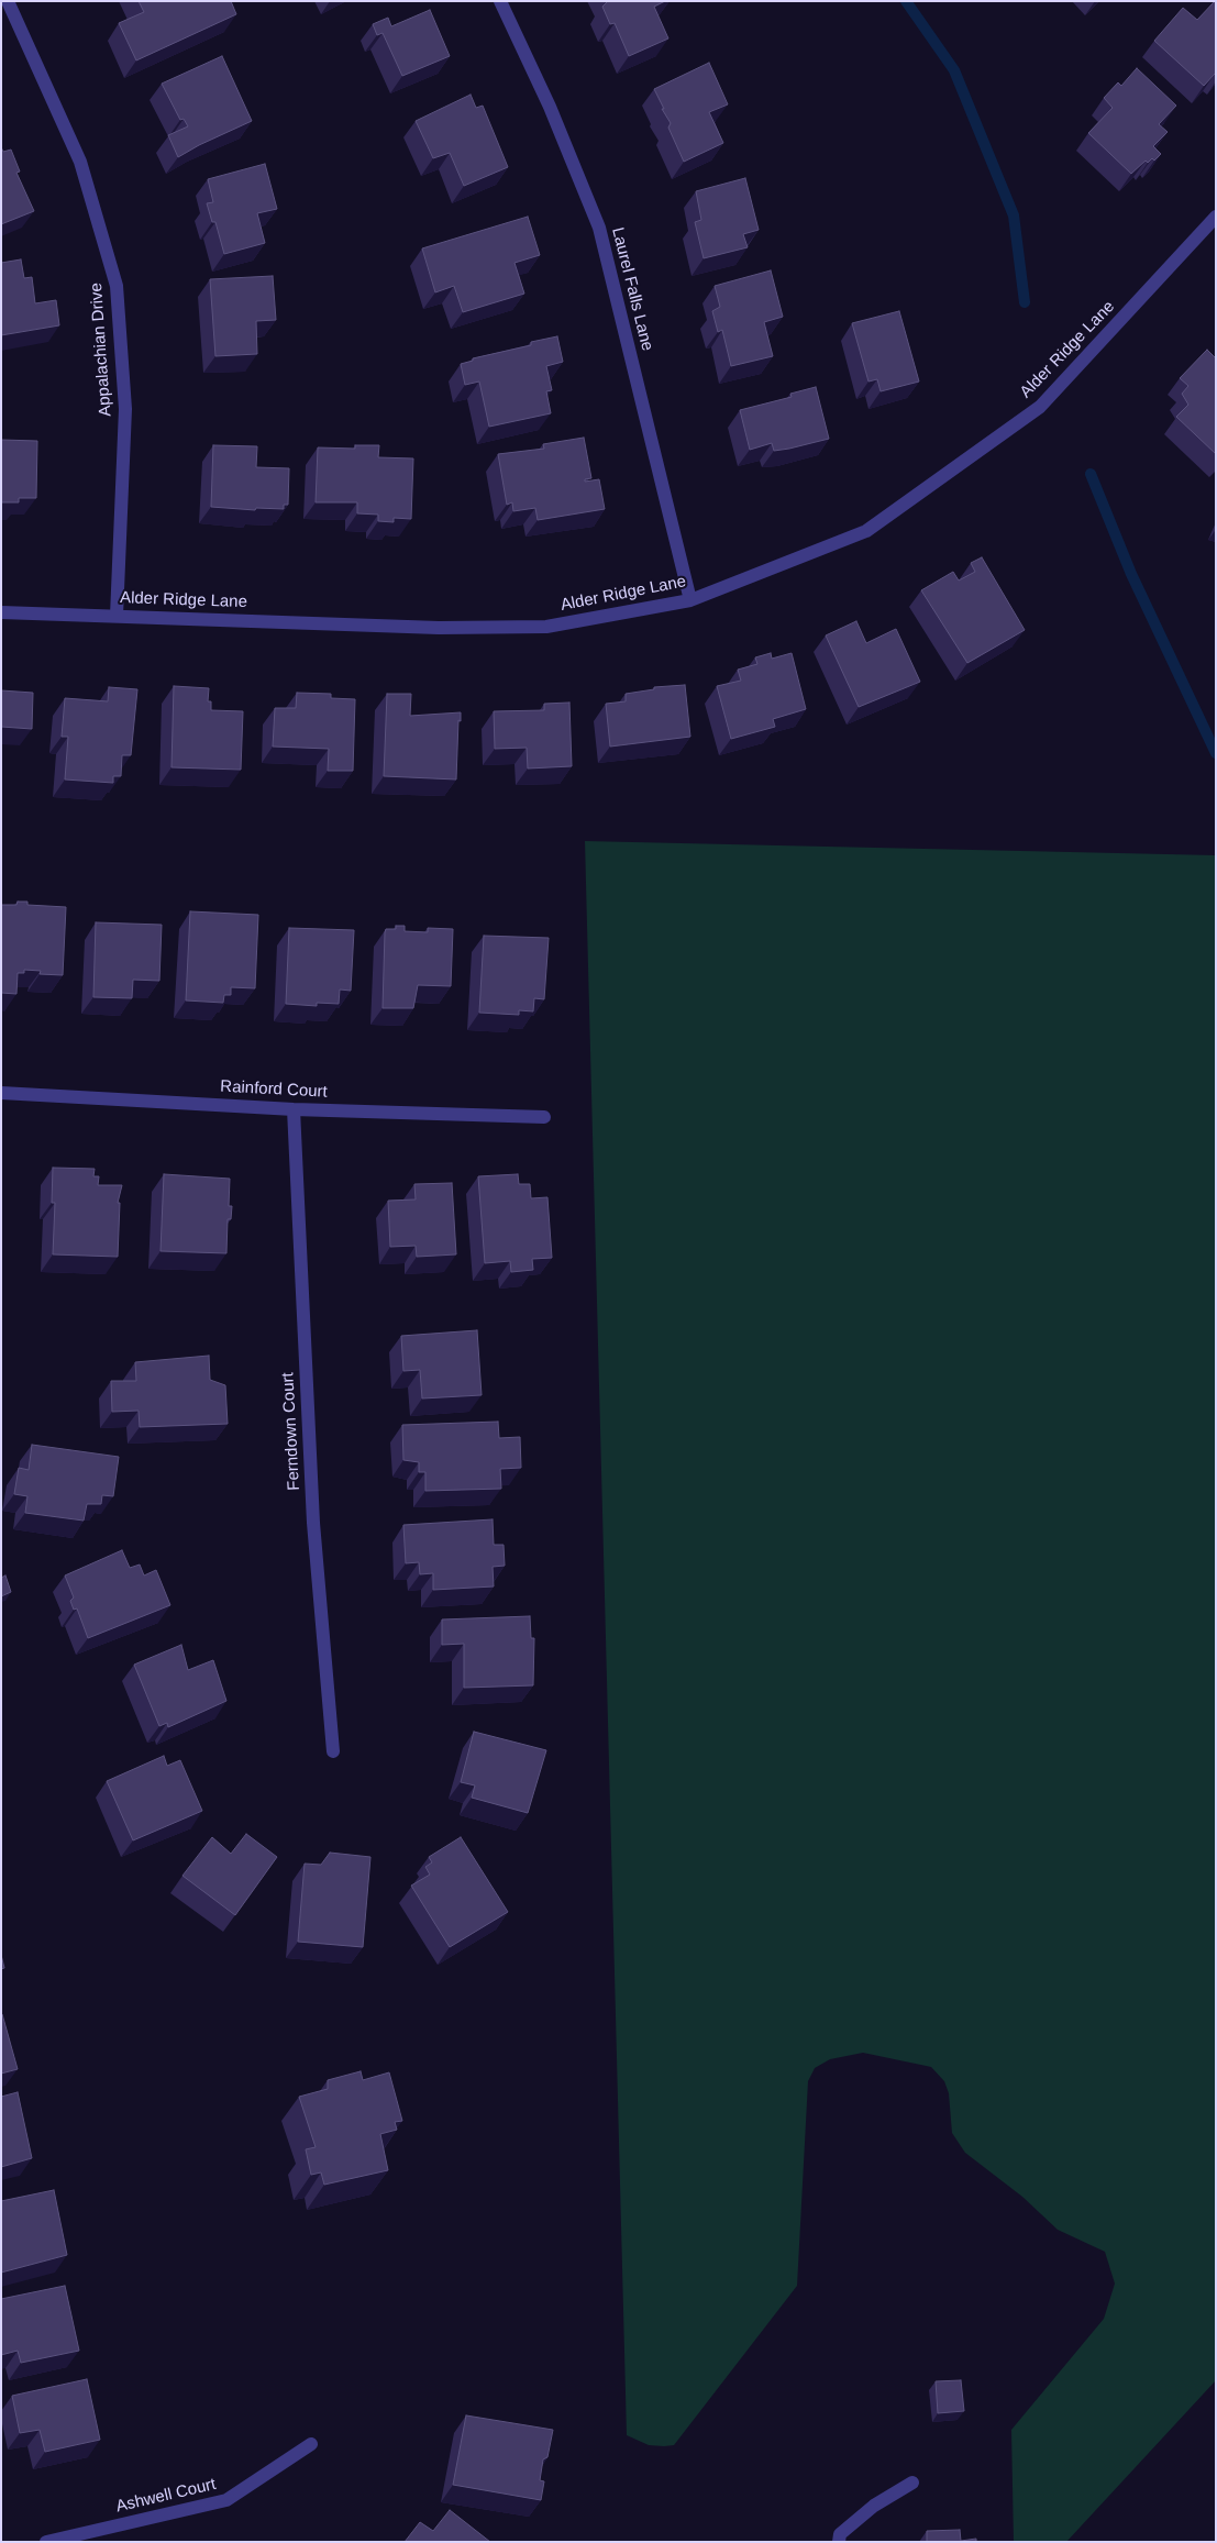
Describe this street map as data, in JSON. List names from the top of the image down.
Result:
{
  "streets": {
    "street": [
      "Laurel Falls Lane",
      "Appalachian Drive",
      "Alder Ridge Lane",
      "Rainford Court",
      "Ferndown Court",
      "Ashwell Court"
    ]
  },
  "crossings": [
    ["Laurel Falls Lane", "Alder Ridge Lane"],
    ["Appalachian Drive", "Alder Ridge Lane"],
    ["Rainford Court", "Ferndown Court"]
  ]
}
